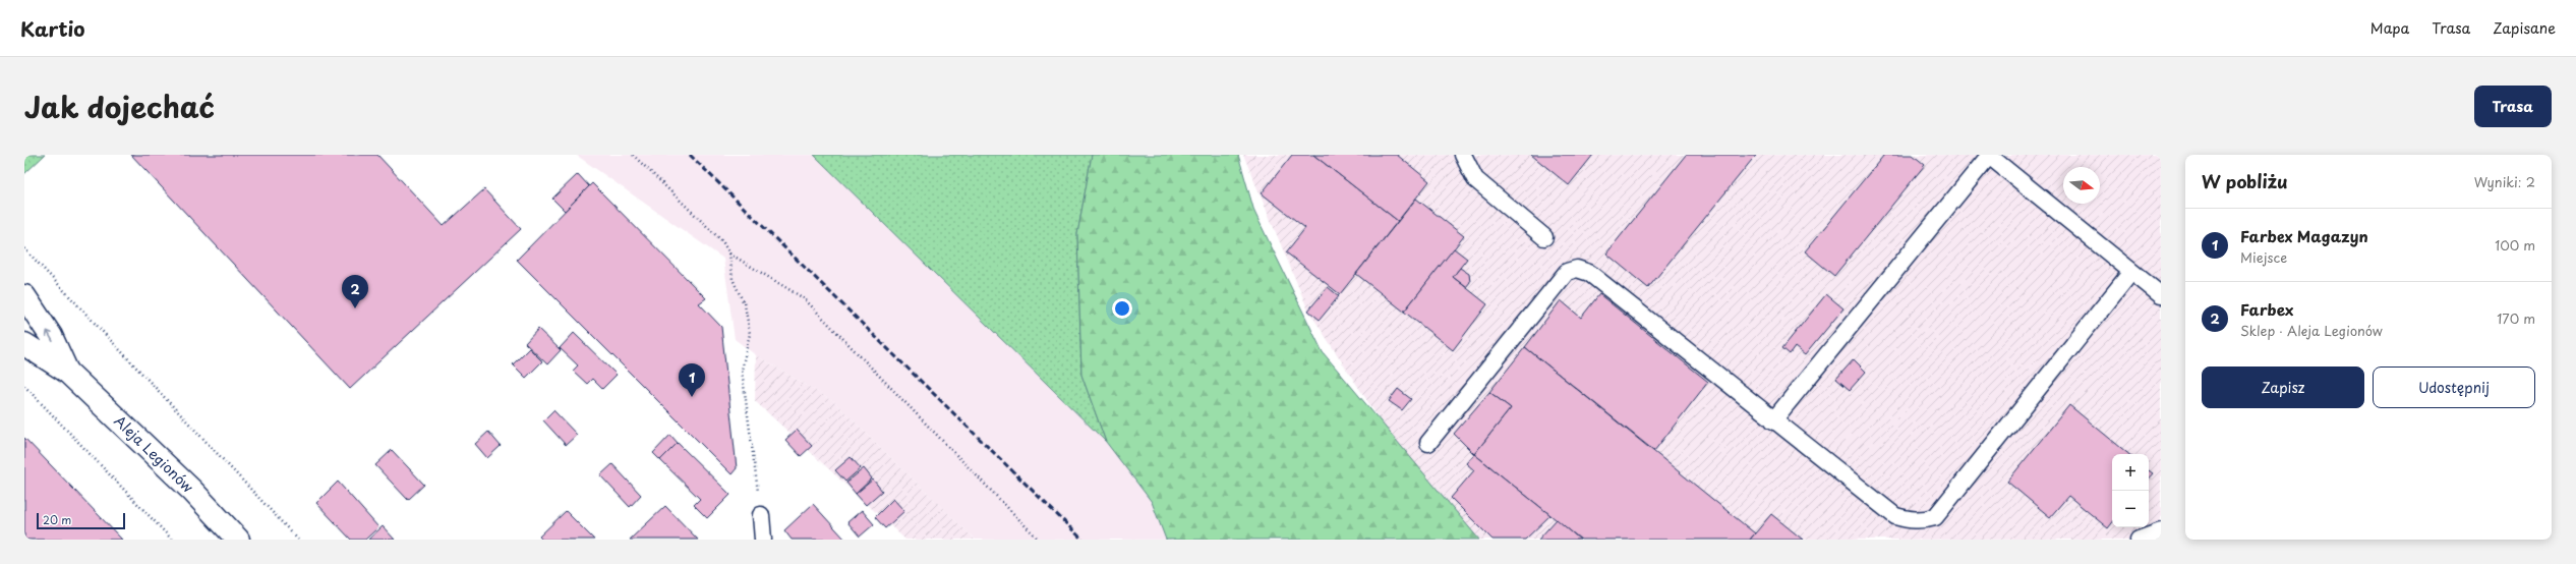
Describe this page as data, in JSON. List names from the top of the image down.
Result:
{
  "streets": {
    "main road": ["Aleja Legionów"]
  },
  "scale_bar": "20 m",
  "north": "right",
  "page": {
    "header": "Kartio",
    "nav": ["Mapa", "Trasa", "Zapisane"],
    "title": "Jak dojechać",
    "buttons": [
      "Trasa",
      ["Zapisz", "Udostępnij"]
    ],
    "heading": ["W pobliżu", "Wyniki: 2"],
    "list": [
      {
        "mark": "1",
        "name": "Farbex Magazyn",
        "note": "Miejsce",
        "value": "100 m"
      },
      {
        "mark": "2",
        "name": "Farbex",
        "note": "Sklep · Aleja Legionów",
        "value": "170 m"
      }
    ],
    "pins": ["2", "1"],
    "map_buttons": ["+", "−"],
    "scale": "20 m"
  }
}
